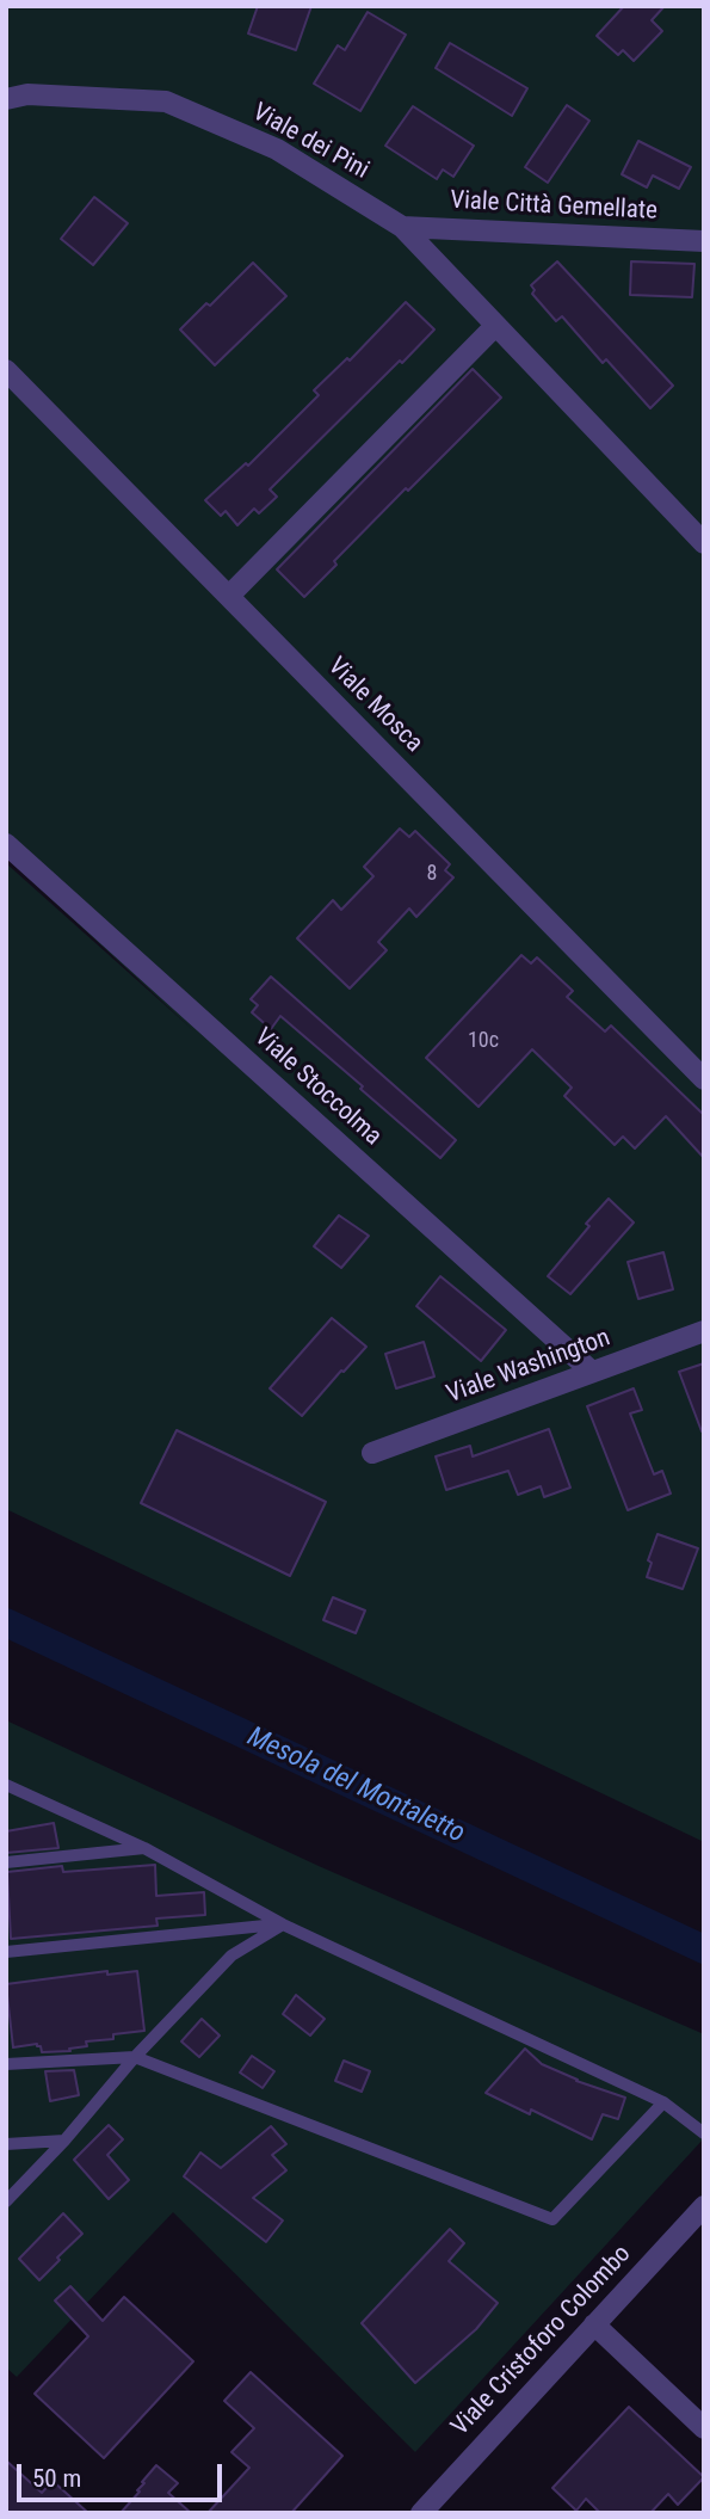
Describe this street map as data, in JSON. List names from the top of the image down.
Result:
{
  "streets": {
    "street": [
      "Viale dei Pini",
      "Viale Città Gemellate",
      "Viale Mosca",
      "Viale Stoccolma",
      "Viale Washington",
      "Viale Cristoforo Colombo"
    ]
  },
  "crossings": [
    ["Viale dei Pini", "Viale Città Gemellate"],
    ["Viale Stoccolma", "Viale Washington"]
  ],
  "water": ["Mesola del Montaletto"],
  "house_numbers": ["8", "10c"],
  "scale_bar": "50 m"
}
